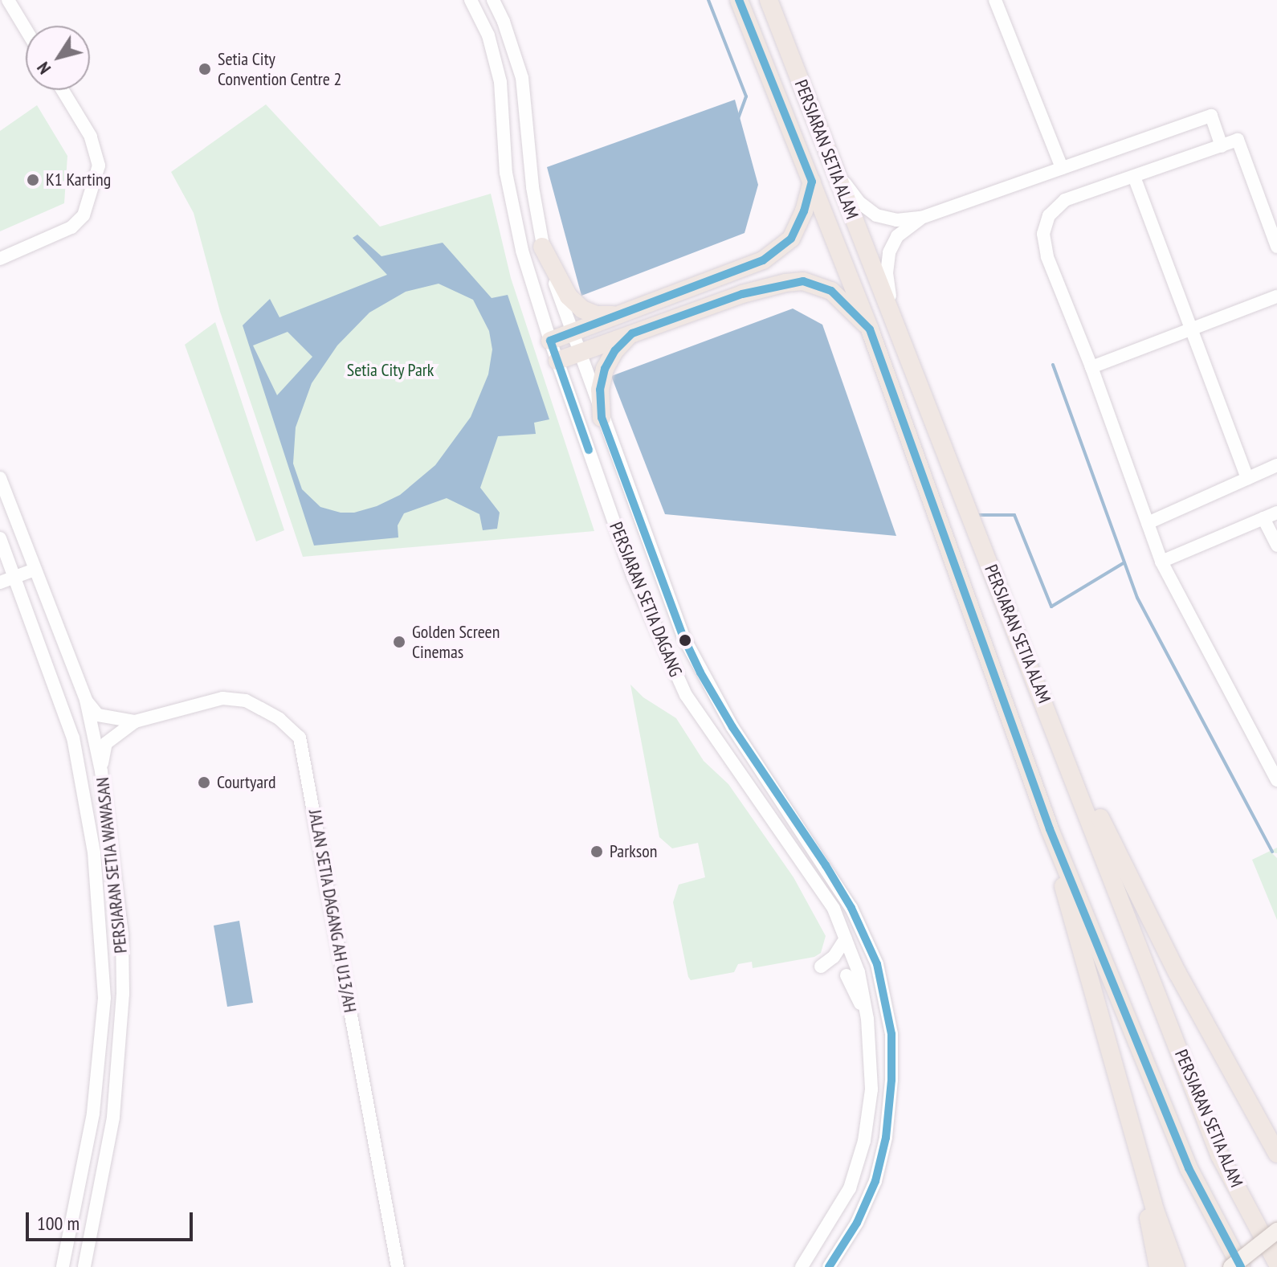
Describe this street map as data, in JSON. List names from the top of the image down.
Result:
{
  "streets": {
    "highway": ["PERSIARAN SETIA ALAM"],
    "street": ["PERSIARAN SETIA DAGANG", "PERSIARAN SETIA WAWASAN", "JALAN SETIA DAGANG AH U13/AH"]
  },
  "crossings": [
    ["PERSIARAN SETIA WAWASAN", "JALAN SETIA DAGANG AH U13/AH"]
  ],
  "parks": ["Setia City Park"],
  "places": [
    "Setia City Convention Centre 2",
    "K1 Karting",
    "Golden Screen Cinemas",
    "Courtyard",
    "Parkson"
  ],
  "scale_bar": "100 m",
  "north": "bottom left"
}
